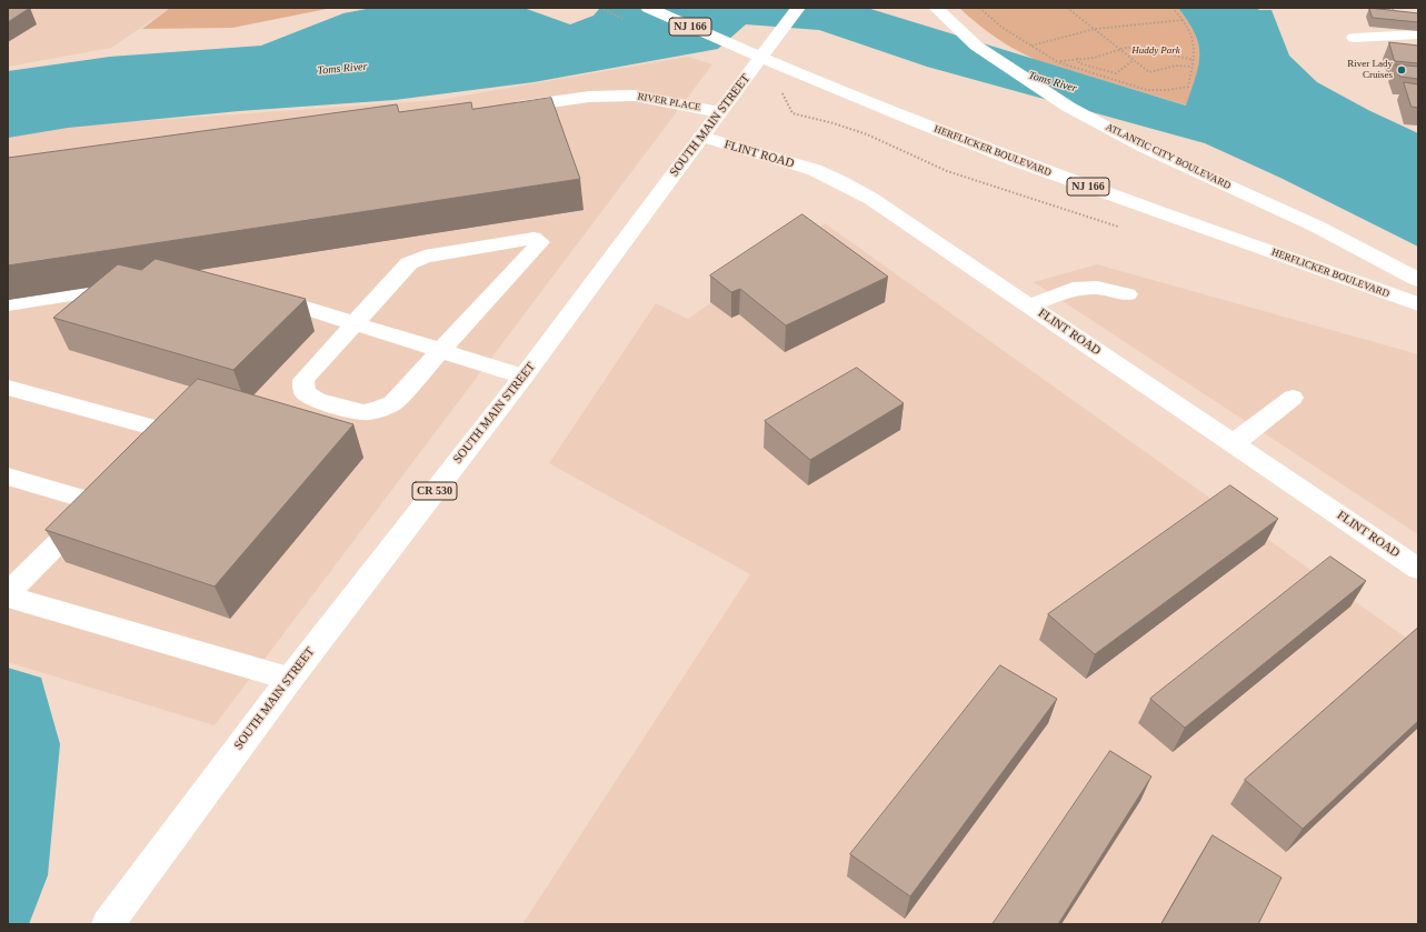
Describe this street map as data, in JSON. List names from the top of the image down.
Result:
{
  "streets": {
    "main road": [
      "NJ 166",
      "RIVER PLACE",
      "SOUTH MAIN STREET",
      "HERFLICKER BOULEVARD",
      "FLINT ROAD",
      "ATLANTIC CITY BOULEVARD",
      "CR 530"
    ]
  },
  "crossings": [
    ["RIVER PLACE", "SOUTH MAIN STREET"],
    ["SOUTH MAIN STREET", "HERFLICKER BOULEVARD"],
    ["SOUTH MAIN STREET", "FLINT ROAD"]
  ],
  "water": ["Toms River"],
  "parks": ["Huddy Park"],
  "places": ["River Lady Cruises"]
}
